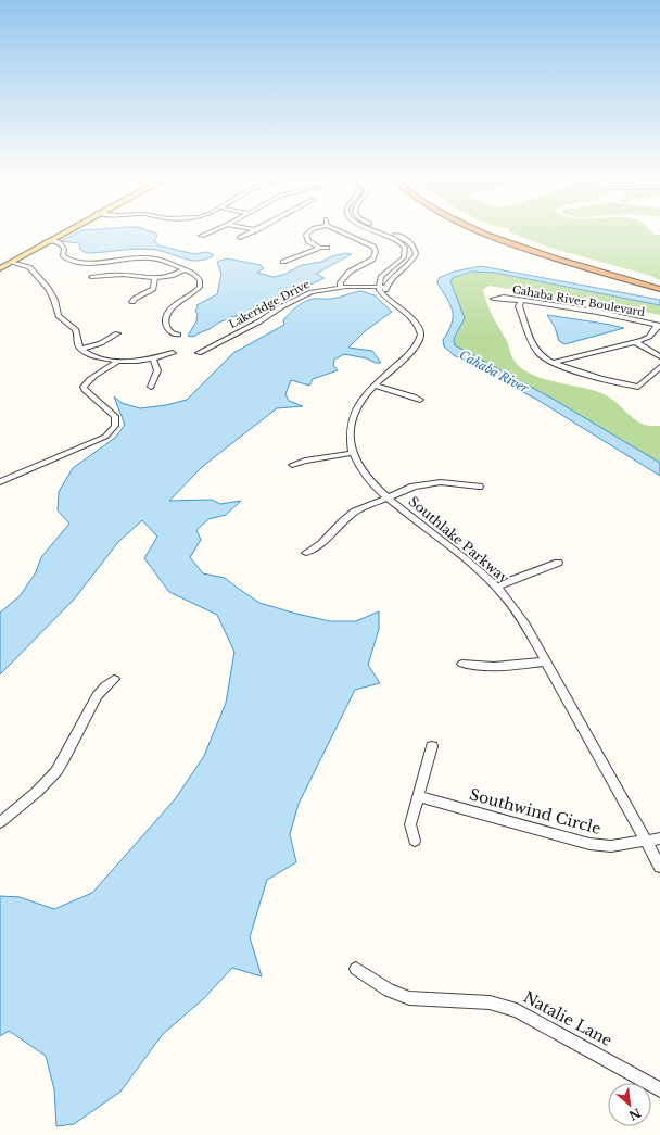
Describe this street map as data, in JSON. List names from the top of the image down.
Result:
{
  "streets": {
    "street": [
      "Cahaba River Boulevard",
      "Lakeridge Drive",
      "Southlake Parkway",
      "Southwind Circle",
      "Natalie Lane"
    ]
  },
  "crossings": [
    ["Lakeridge Drive", "Southlake Parkway"],
    ["Southlake Parkway", "Southwind Circle"]
  ],
  "water": ["Cahaba River"],
  "north": "bottom right"
}
